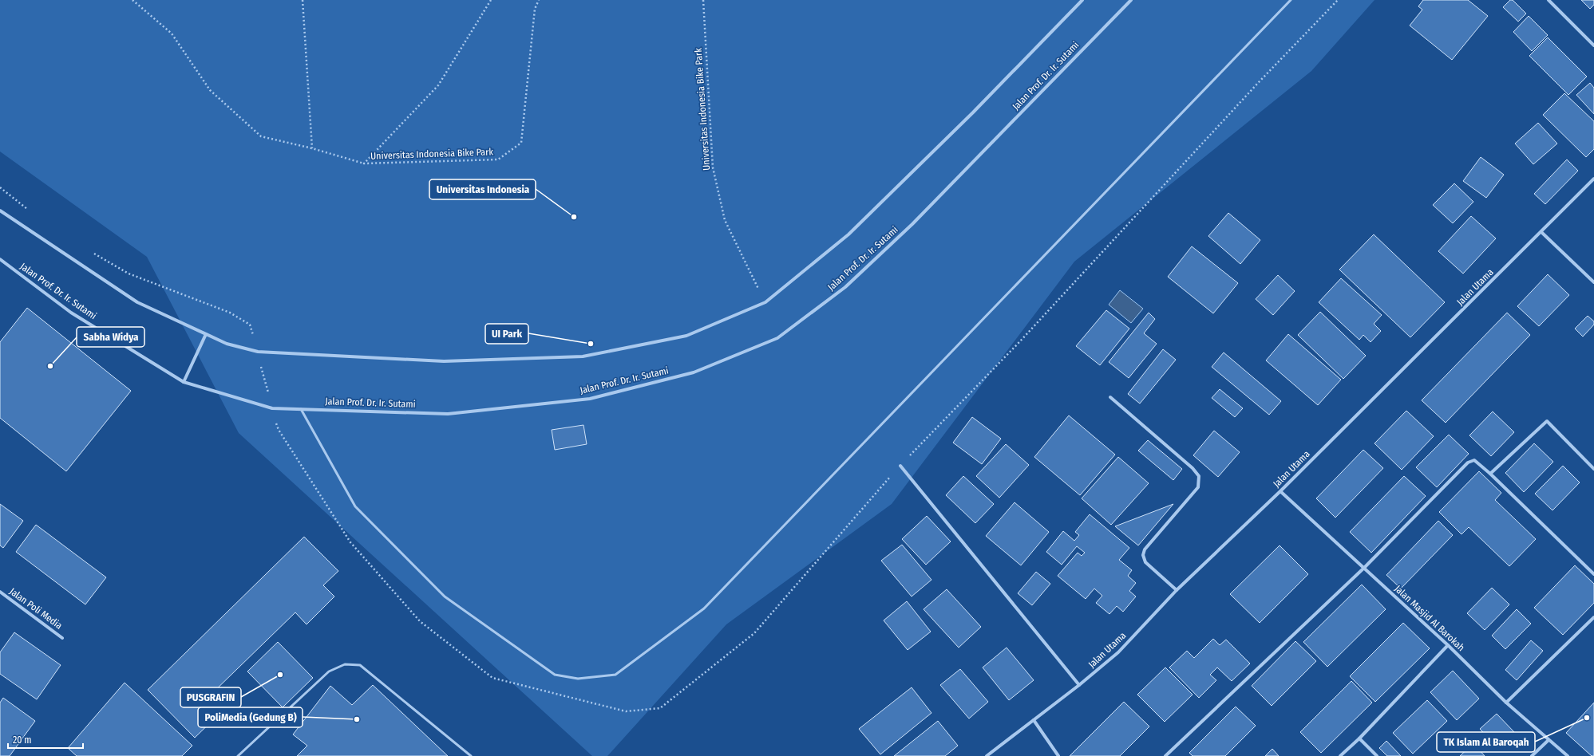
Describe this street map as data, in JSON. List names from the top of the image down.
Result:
{
  "streets": {
    "street": [
      "Jalan Prof. Dr. Ir. Sutami",
      "Jalan Utama",
      "Jalan Poli Media",
      "Jalan Masjid Al Barokah"
    ],
    "path": ["Universitas Indonesia Bike Park"]
  },
  "crossings": [
    ["Jalan Utama", "Jalan Masjid Al Barokah"]
  ],
  "places": [
    "Universitas Indonesia",
    "UI Park",
    "Sabha Widya",
    "PUSGRAFIN",
    "TK Islam Al Baroqah",
    "PoliMedia (Gedung B)"
  ],
  "scale_bar": "20 m"
}
